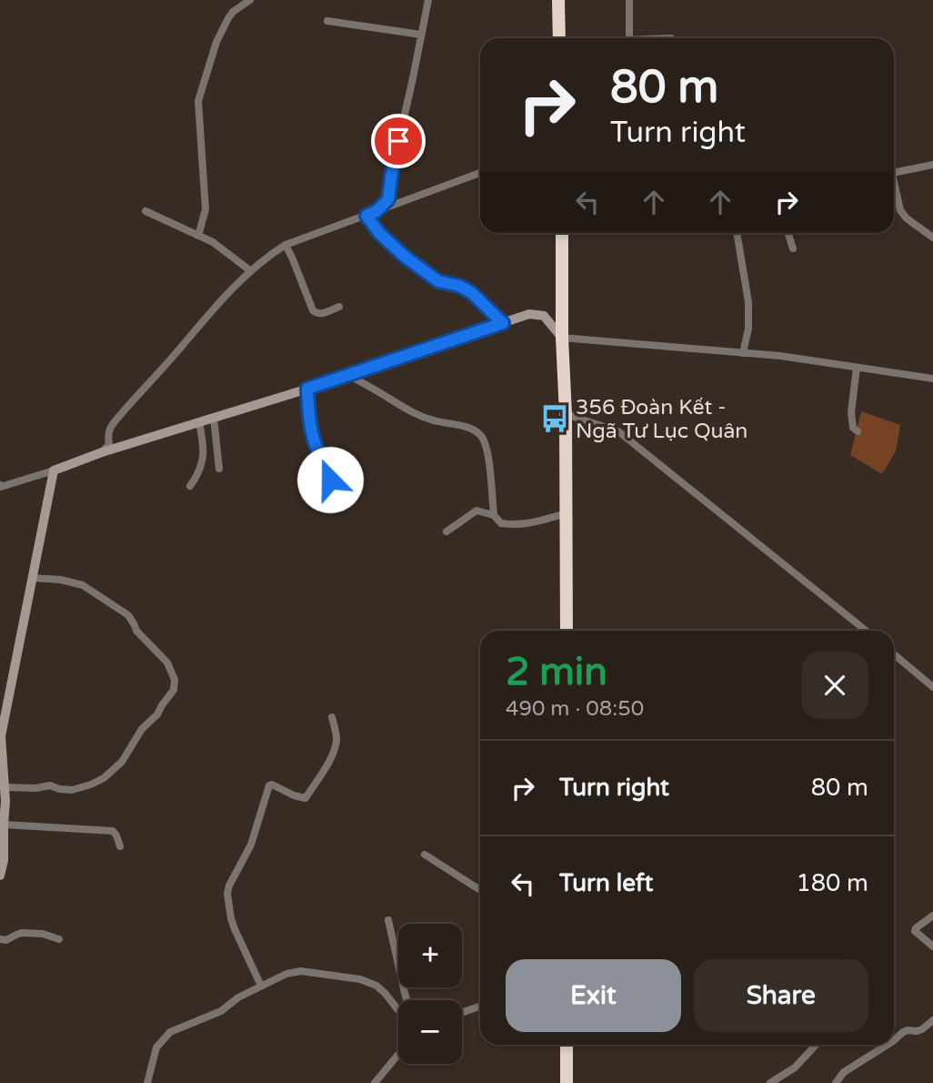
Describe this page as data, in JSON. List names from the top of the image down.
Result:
{
  "places": {
    "bus stop": ["356 Đoàn Kết - Ngã Tư Lục Quân"]
  },
  "page": {
    "turn": ["80 m", "Turn right"],
    "heading": ["2 min", "490 m · 08:50"],
    "list": [
      {
        "name": "Turn right",
        "value": "80 m"
      },
      {
        "name": "Turn left",
        "value": "180 m"
      }
    ],
    "map_buttons": ["+", "−"],
    "buttons": ["Exit", "Share"]
  }
}
